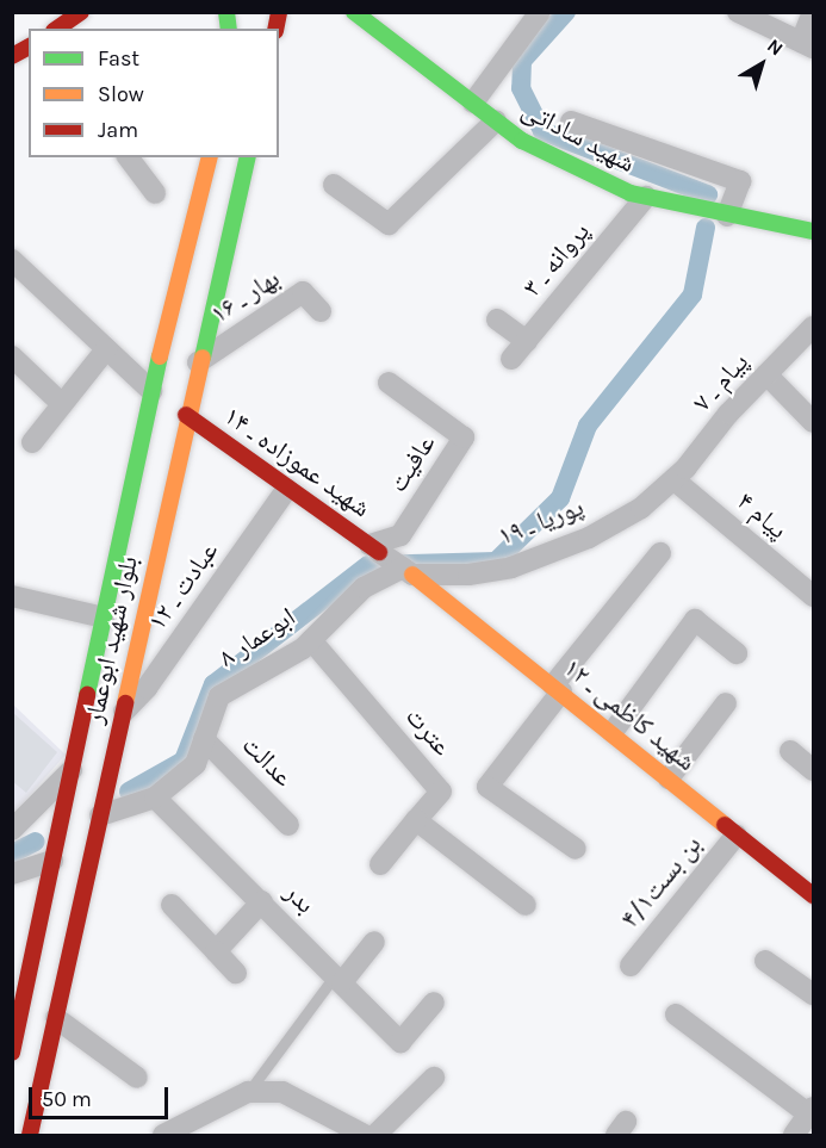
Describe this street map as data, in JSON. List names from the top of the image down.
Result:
{
  "streets": {
    "street": [
      "شهید ساداتی",
      "پروانه ـ ۳",
      "بهار ـ ۱۶",
      "پیام ـ ۷",
      "شهید عموزاده ـ ۱۴",
      "عافیت",
      "پیام ۴",
      "پوریا ـ ۱۹",
      "عبادت ـ ۱۲",
      "ابوعمار ۸",
      "بلوار شهید ابوعمار",
      "شهید کاظمی ـ ۱۲",
      "عترت",
      "عدالت",
      "بن بست۴/۱",
      "بدر"
    ]
  },
  "crossings": [
    ["شهید ساداتی", "پروانه ـ ۳"],
    ["بهار ـ ۱۶", "بلوار شهید ابوعمار"],
    ["پیام ـ ۷", "پیام ۴"],
    ["پیام ـ ۷", "پوریا ـ ۱۹"],
    ["شهید عموزاده ـ ۱۴", "عافیت"],
    ["شهید عموزاده ـ ۱۴", "عبادت ـ ۱۲"],
    ["شهید عموزاده ـ ۱۴", "بلوار شهید ابوعمار"],
    ["پیام ۴", "پوریا ـ ۱۹"],
    ["پوریا ـ ۱۹", "ابوعمار ۸"],
    ["پوریا ـ ۱۹", "شهید کاظمی ـ ۱۲"],
    ["عبادت ـ ۱۲", "بلوار شهید ابوعمار"],
    ["ابوعمار ۸", "بلوار شهید ابوعمار"],
    ["ابوعمار ۸", "شهید کاظمی ـ ۱۲"],
    ["ابوعمار ۸", "عترت"],
    ["ابوعمار ۸", "عدالت"],
    ["ابوعمار ۸", "بدر"],
    ["شهید کاظمی ـ ۱۲", "بن بست۴/۱"]
  ],
  "legend": ["Fast", "Slow", "Jam"],
  "scale_bar": "50 m",
  "north": "top right"
}
